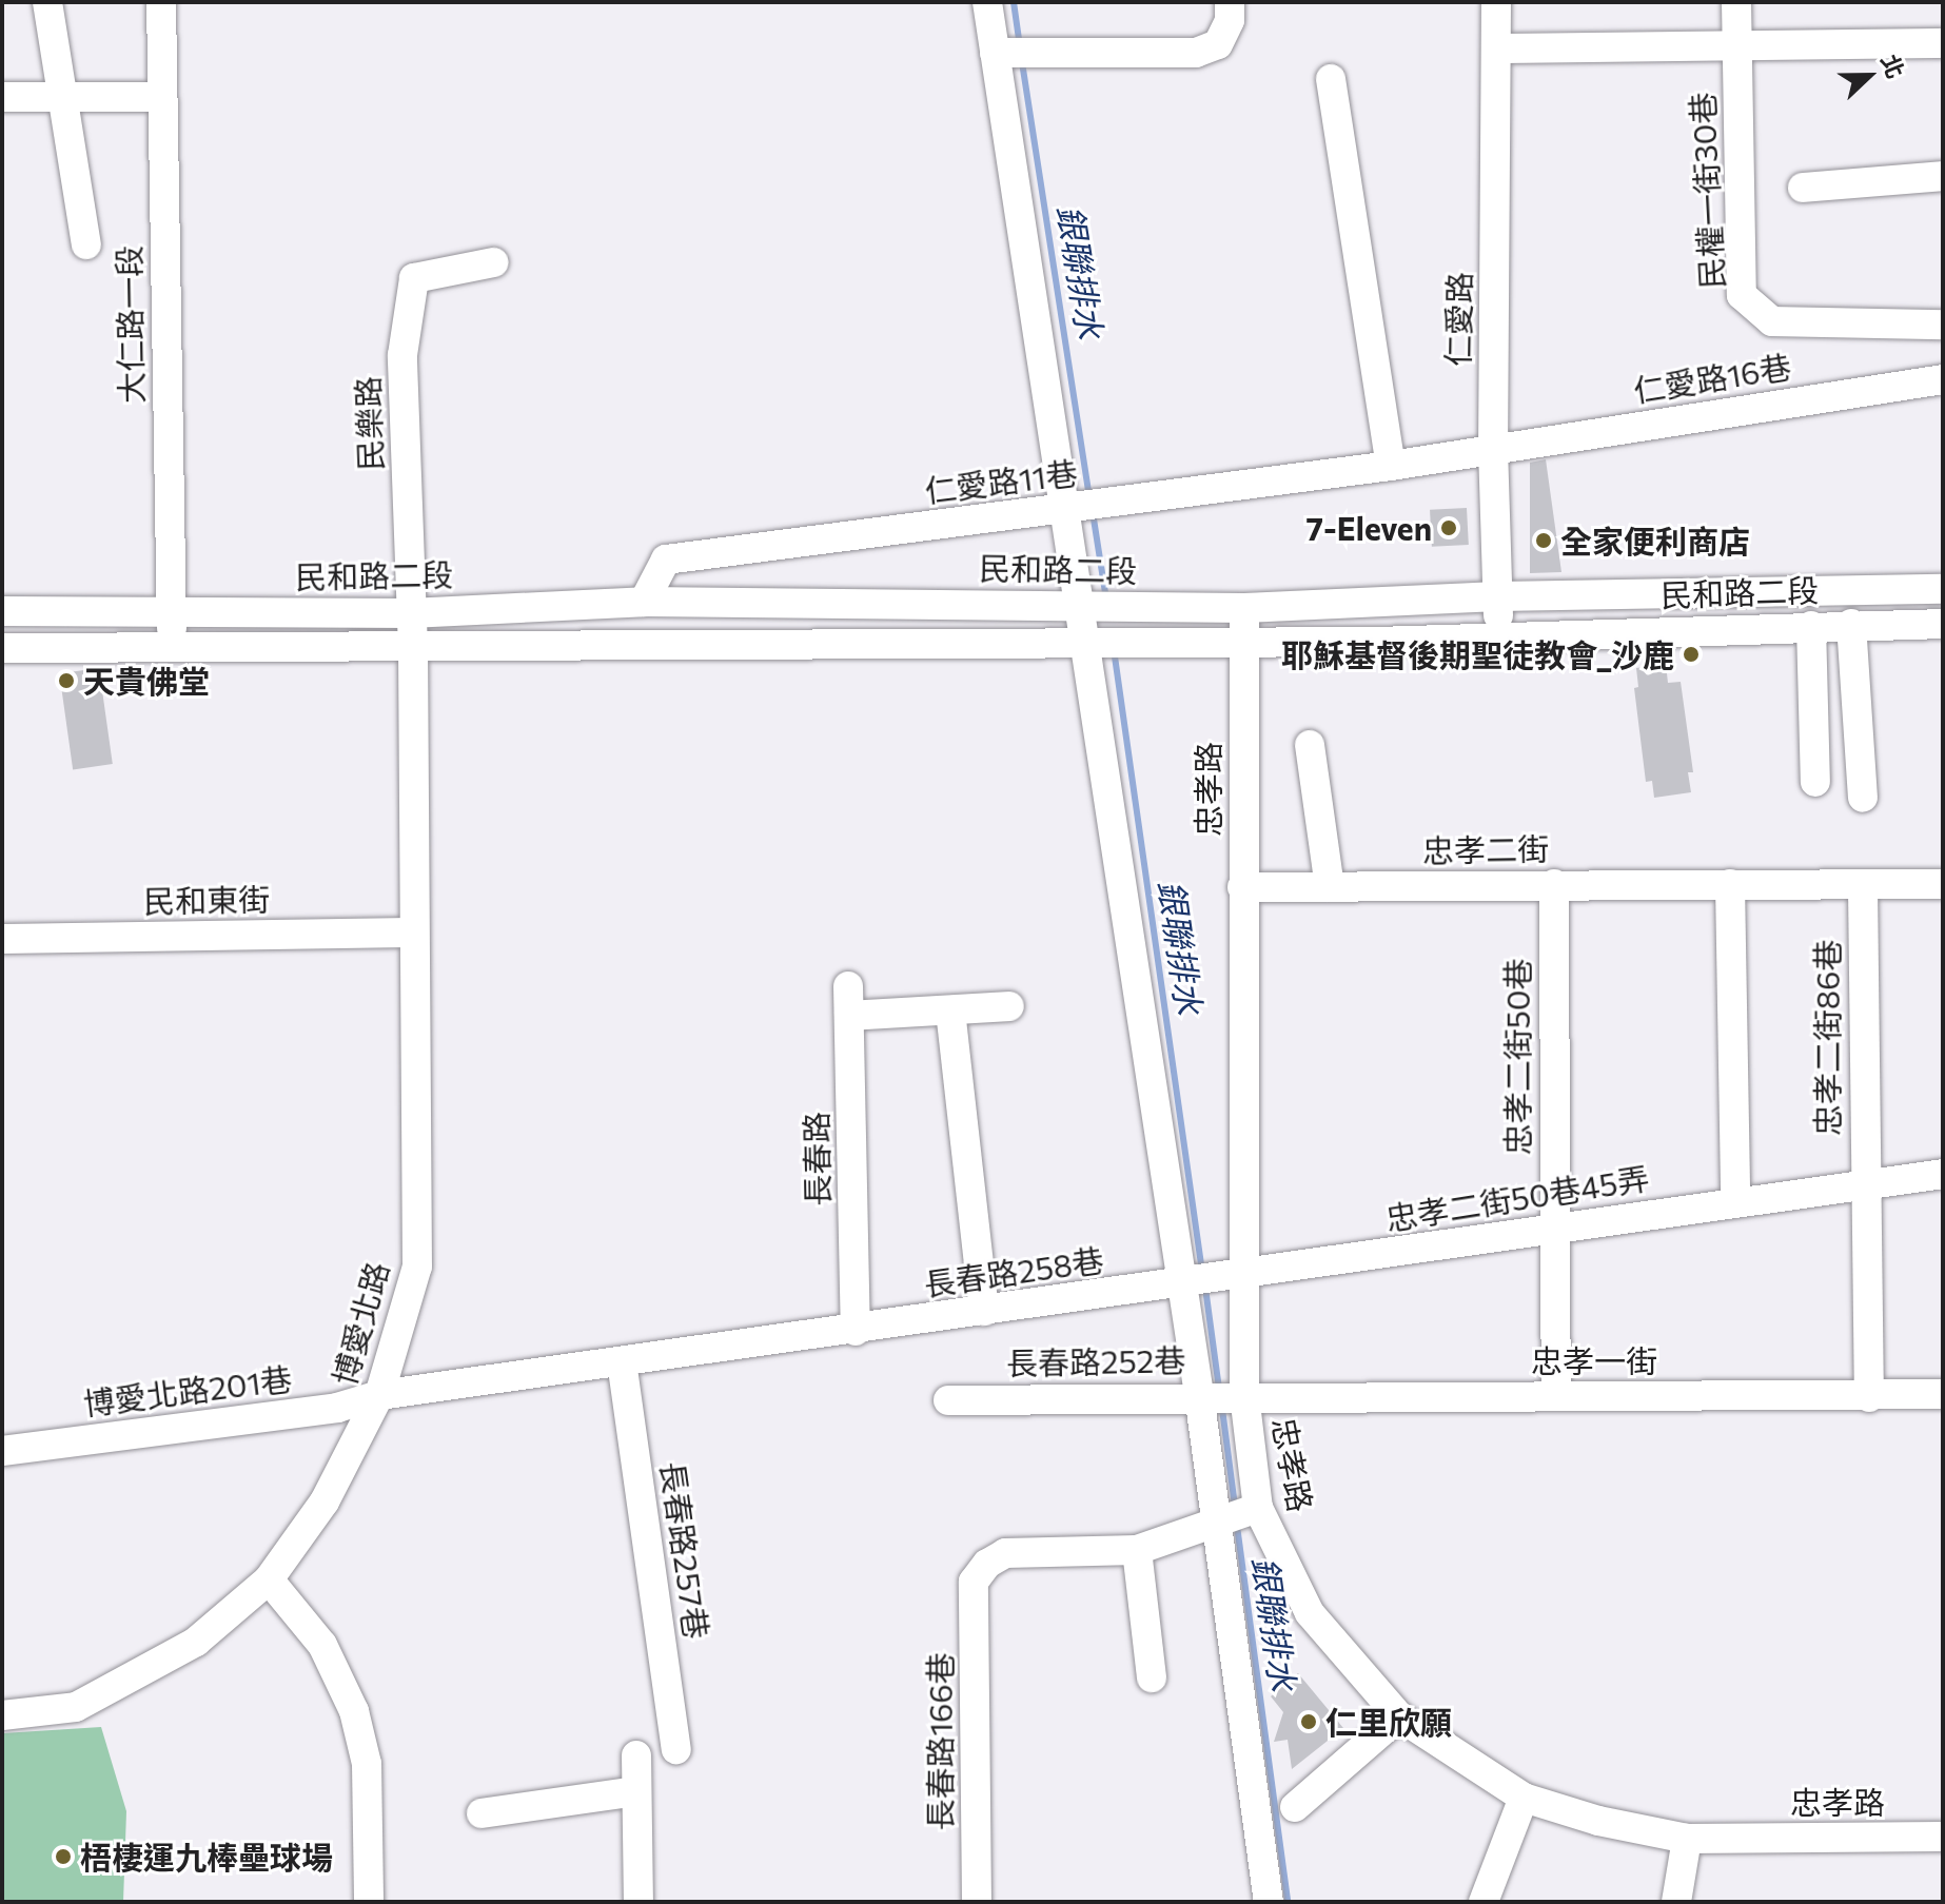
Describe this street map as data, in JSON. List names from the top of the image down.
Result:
{
  "streets": {
    "street": [
      "民權一街30巷",
      "仁愛路",
      "大仁路一段",
      "仁愛路16巷",
      "民樂路",
      "仁愛路11巷",
      "民和路二段",
      "忠孝路",
      "忠孝二街",
      "民和東街",
      "忠孝二街86巷",
      "忠孝二街50巷",
      "長春路",
      "忠孝二街50巷45弄",
      "長春路258巷",
      "博愛北路",
      "忠孝一街",
      "長春路252巷",
      "博愛北路201巷",
      "長春路257巷",
      "長春路166巷"
    ]
  },
  "crossings": [
    ["仁愛路", "仁愛路16巷"],
    ["仁愛路", "仁愛路11巷"],
    ["仁愛路", "民和路二段"],
    ["大仁路一段", "民和路二段"],
    ["仁愛路16巷", "仁愛路11巷"],
    ["民樂路", "民和路二段"],
    ["民樂路", "博愛北路"],
    ["仁愛路11巷", "民和路二段"],
    ["民和路二段", "忠孝路"],
    ["民和路二段", "博愛北路"],
    ["忠孝路", "忠孝二街"],
    ["忠孝路", "忠孝二街50巷45弄"],
    ["忠孝路", "忠孝一街"],
    ["忠孝路", "長春路252巷"],
    ["忠孝二街", "忠孝二街86巷"],
    ["忠孝二街", "忠孝二街50巷"],
    ["民和東街", "博愛北路"],
    ["忠孝二街86巷", "忠孝二街50巷45弄"],
    ["忠孝二街86巷", "忠孝一街"],
    ["忠孝二街50巷", "忠孝二街50巷45弄"],
    ["忠孝二街50巷", "忠孝一街"],
    ["長春路", "長春路258巷"],
    ["忠孝二街50巷45弄", "長春路258巷"],
    ["博愛北路", "博愛北路201巷"],
    ["忠孝一街", "長春路252巷"]
  ],
  "water": ["銀聯排水"],
  "places": [
    "7-Eleven",
    "全家便利商店",
    "耶穌基督後期聖徒教會_沙鹿",
    "天貴佛堂",
    "仁里欣願",
    "梧棲運九棒壘球場"
  ],
  "north": "right"
}
